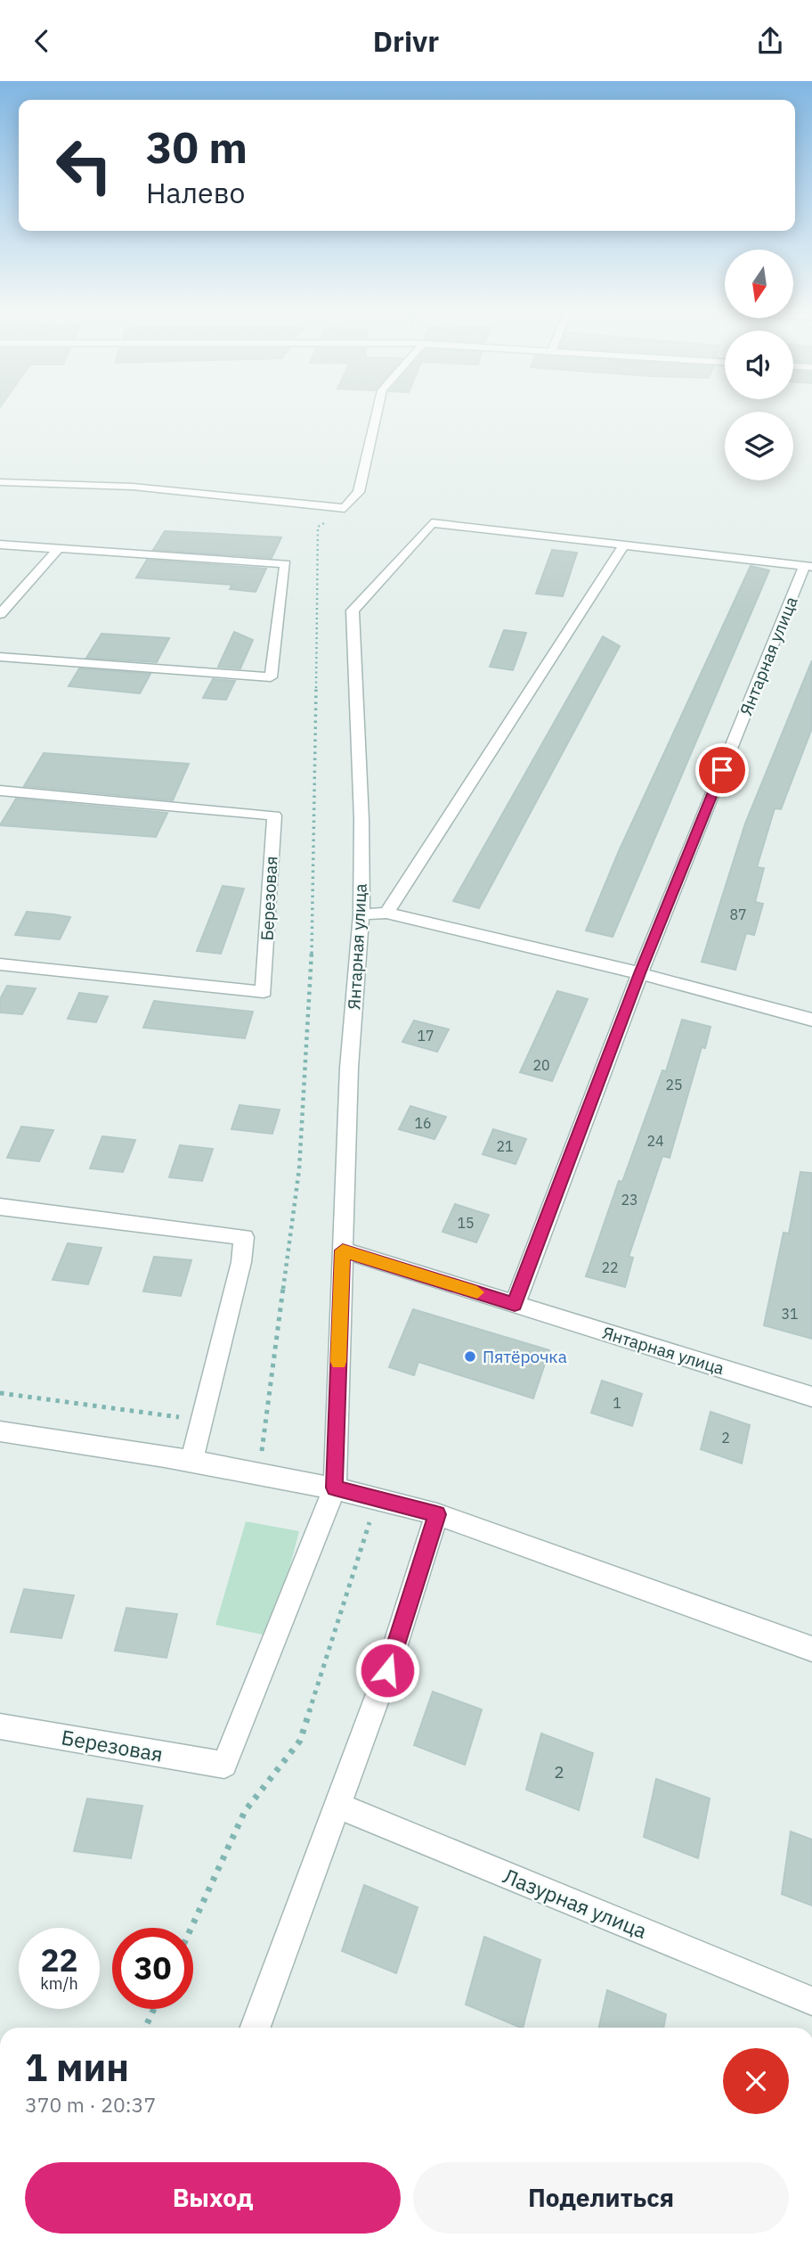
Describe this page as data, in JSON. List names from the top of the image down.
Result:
{
  "streets": {
    "street": ["Янтарная улица", "Березовая", "Лазурная улица"]
  },
  "crossings": [
    ["Янтарная улица", "Березовая"]
  ],
  "places": ["Пятёрочка"],
  "house_numbers": [
    "87",
    "17",
    "20",
    "25",
    "16",
    "24",
    "21",
    "23",
    "15",
    "22",
    "31",
    "1",
    "2",
    "2"
  ],
  "north": "bottom",
  "page": {
    "header": "Drivr",
    "turn": ["30 m", "Налево"],
    "speed": "22 km/h",
    "limit": "30",
    "heading": ["1 мин", "370 m · 20:37"],
    "buttons": ["Выход", "Поделиться"]
  }
}
